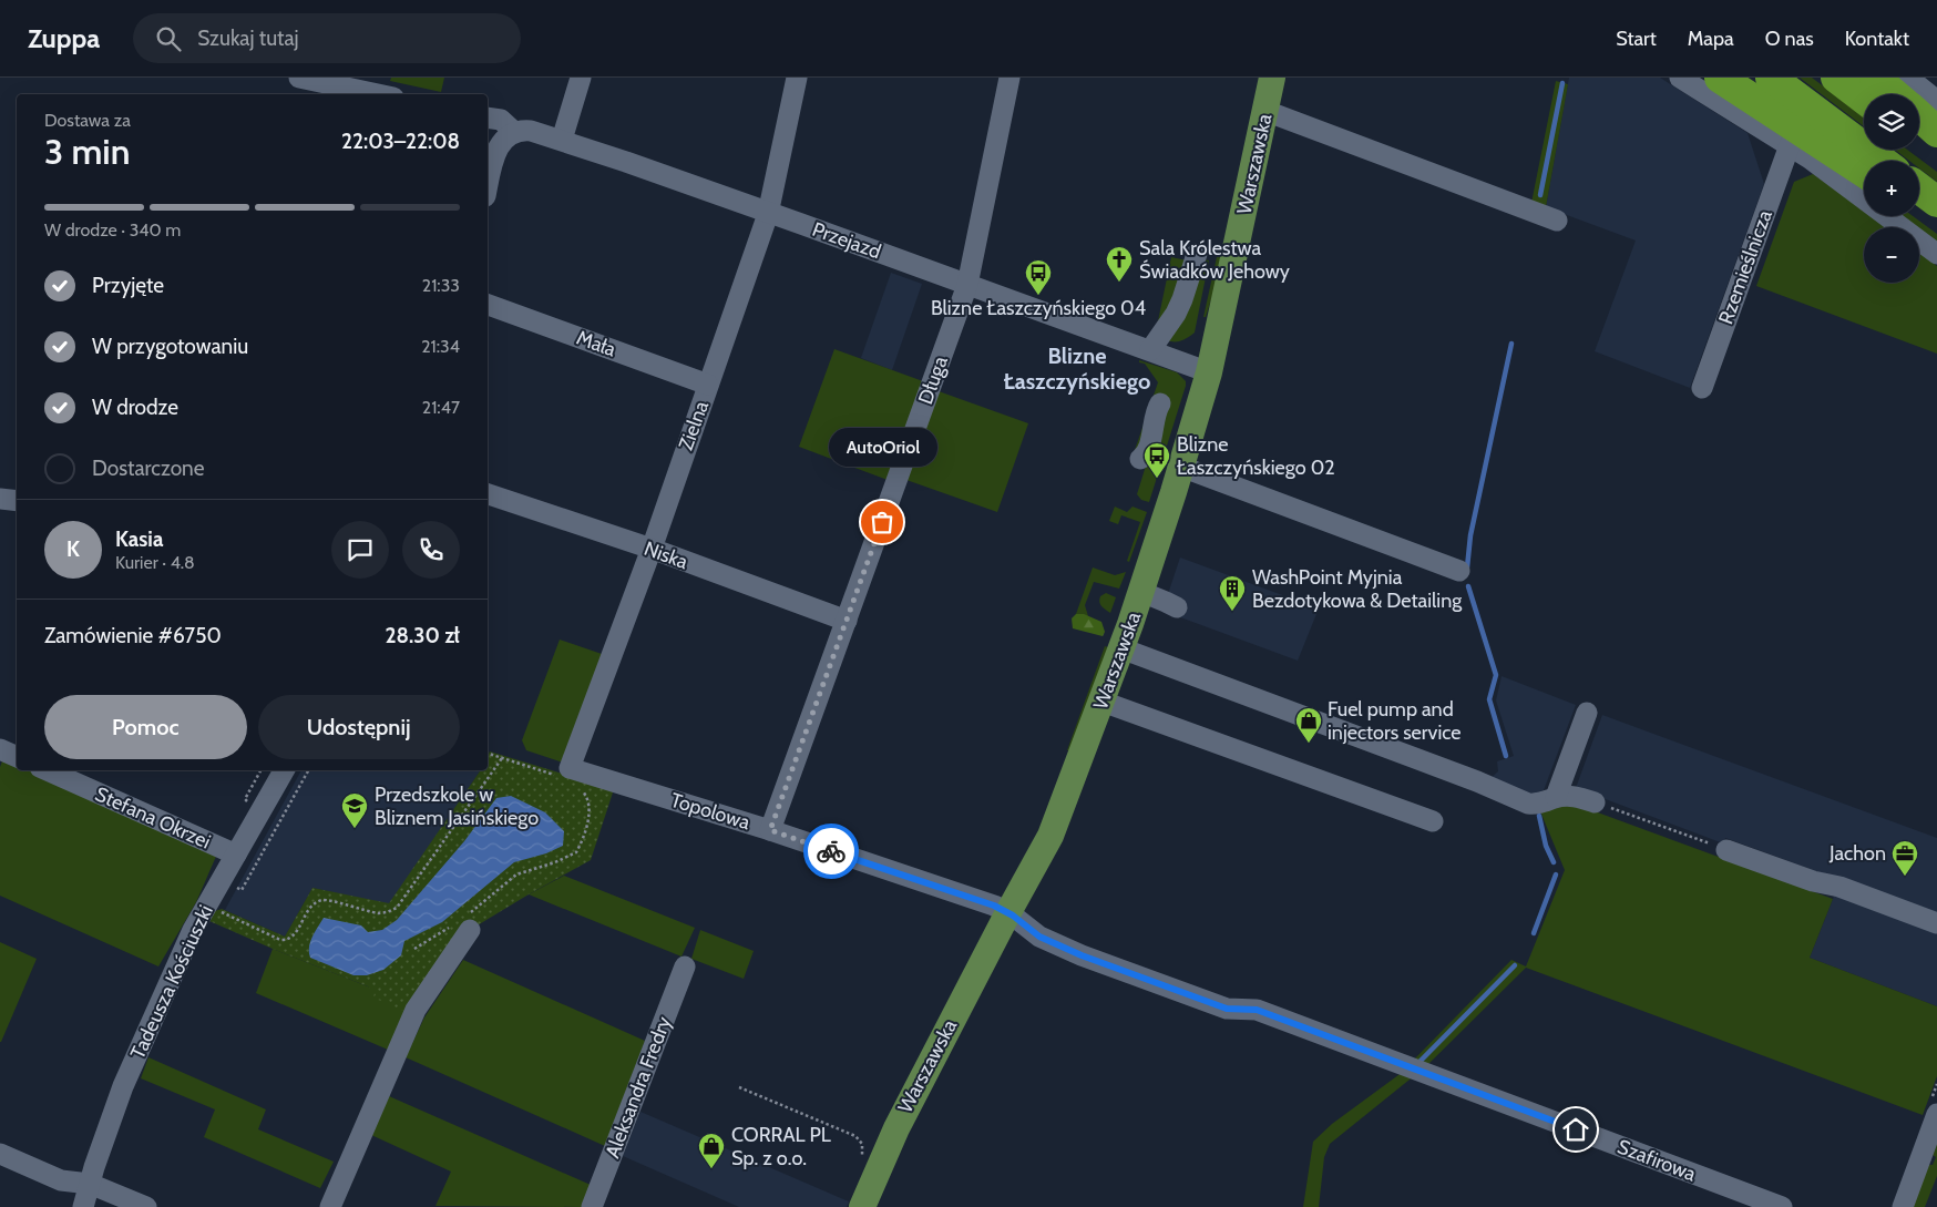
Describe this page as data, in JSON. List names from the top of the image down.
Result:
{
  "streets": {
    "main road": ["Warszawska"],
    "street": [
      "Przejazd",
      "Rzemieślnicza",
      "Mała",
      "Długa",
      "Zielna",
      "Niska",
      "Topolowa",
      "Stefana Okrzei",
      "Tadeusza Kościuszki",
      "Aleksandra Fredry",
      "Szafirowa"
    ]
  },
  "crossings": [
    ["Warszawska", "Przejazd"],
    ["Warszawska", "Topolowa"],
    ["Warszawska", "Szafirowa"],
    ["Przejazd", "Długa"],
    ["Przejazd", "Zielna"],
    ["Mała", "Zielna"],
    ["Długa", "Niska"],
    ["Długa", "Topolowa"],
    ["Zielna", "Niska"],
    ["Zielna", "Topolowa"],
    ["Topolowa", "Szafirowa"],
    ["Stefana Okrzei", "Tadeusza Kościuszki"]
  ],
  "districts": ["Blizne Łaszczyńskiego"],
  "places": {
    "church": ["Sala Królestwa Świadków Jehowy"],
    "bus stop": ["Blizne Łaszczyńskiego 04", "Blizne Łaszczyńskiego 02"],
    "other": ["AutoOriol"],
    "building": ["WashPoint Myjnia Bezdotykowa & Detailing"],
    "shop": ["Fuel pump and injectors service", "CORRAL PL Sp. z o.o."],
    "school or university": ["Przedszkole w Bliznem Jasińskiego"],
    "office": ["Jachon"]
  },
  "page": {
    "header": "Zuppa",
    "search": "Szukaj tutaj",
    "nav": [
      "Start",
      "Mapa",
      "O nas",
      "Kontakt"
    ],
    "map_buttons": ["+", "−"],
    "heading": ["3 min", "Dostawa za", "22:03–22:08"],
    "panel": [
      "Kasia",
      "Kurier · 4.8",
      "Zamówienie #6750",
      "28.30 zł"
    ],
    "bar": "W drodze · 340 m",
    "list": [
      ["Przyjęte", "21:33"],
      ["W przygotowaniu", "21:34"],
      ["W drodze", "21:47"],
      "Dostarczone"
    ],
    "bubble": "AutoOriol",
    "round": "K",
    "buttons": ["Pomoc", "Udostępnij"]
  }
}
